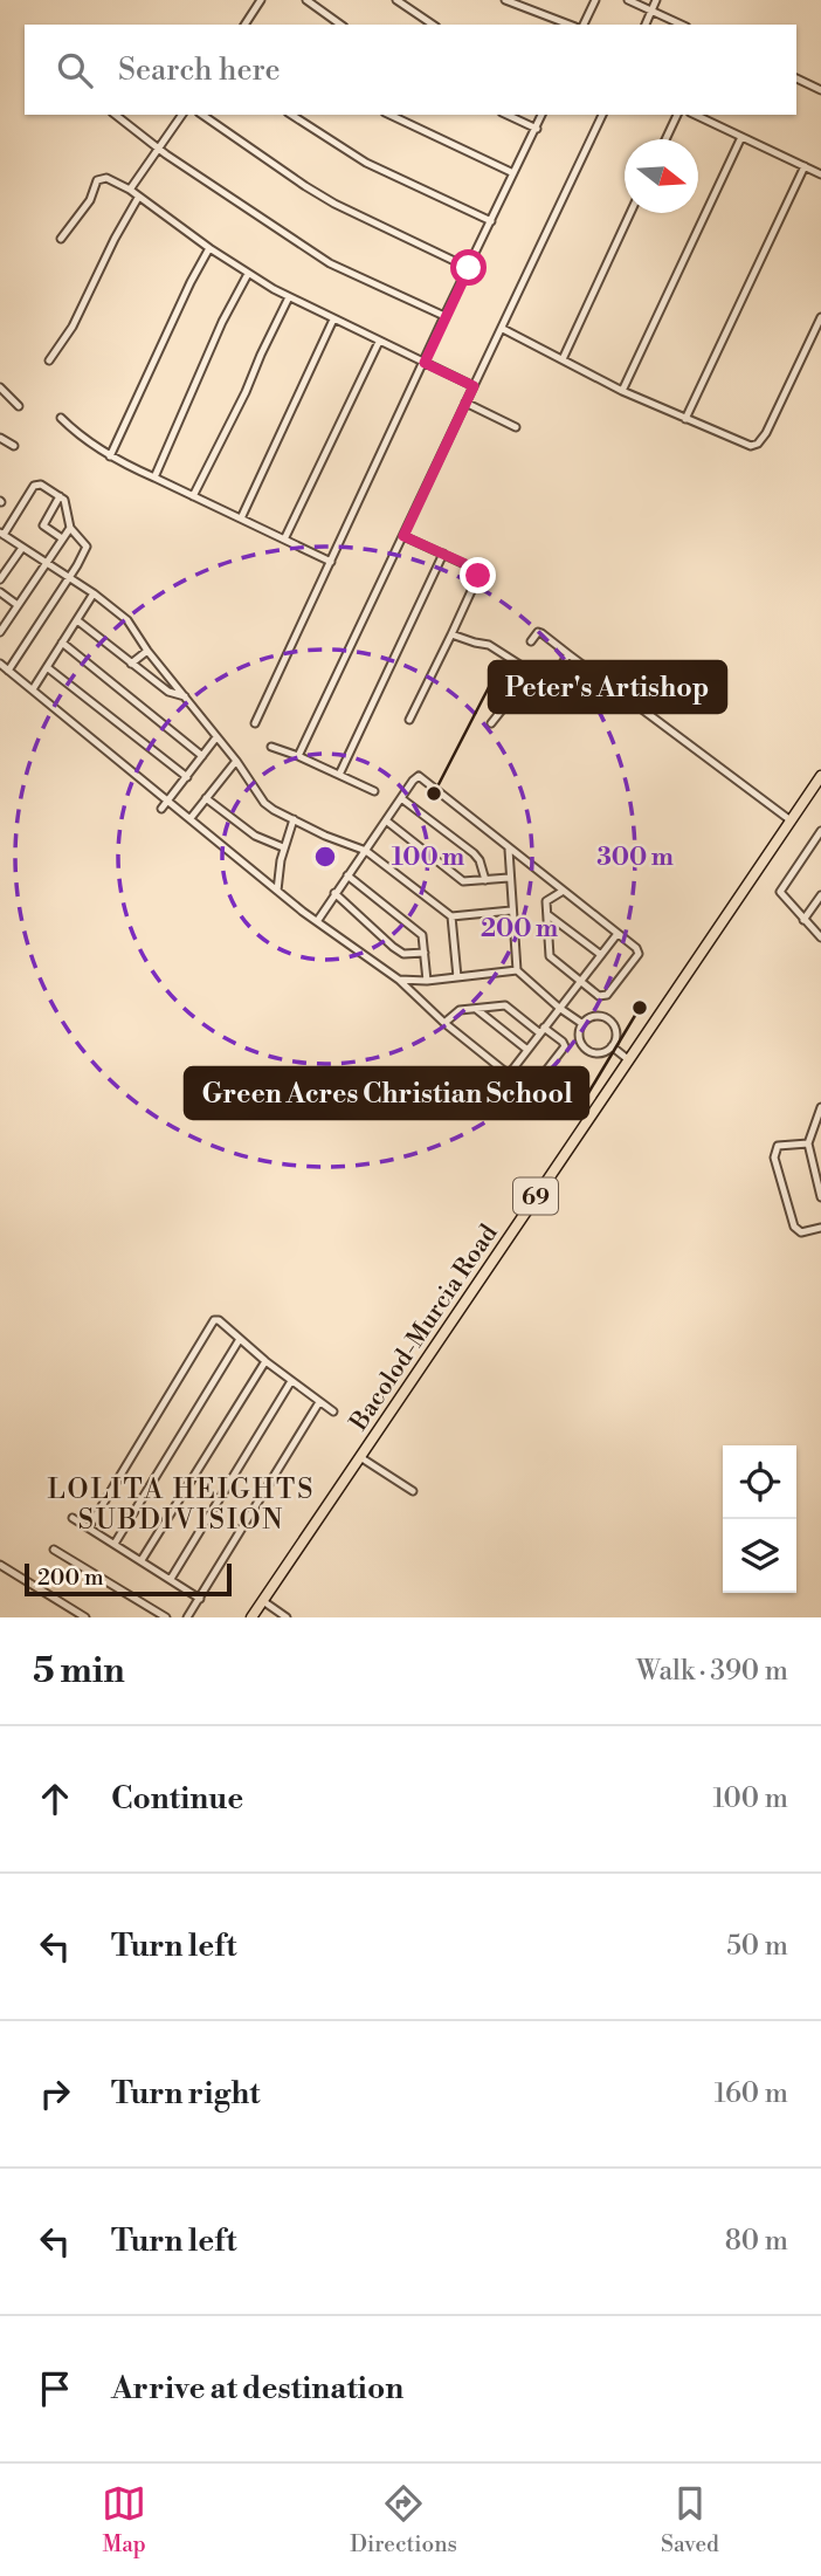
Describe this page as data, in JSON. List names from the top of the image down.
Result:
{
  "streets": {
    "main road": ["69", "Bacolod-Murcia Road"]
  },
  "districts": ["LOLITA HEIGHTS SUBDIVISION"],
  "places": ["Peter's Artishop", "Green Acres Christian School"],
  "scale_bar": "200 m",
  "north": "right",
  "page": {
    "search": "Search here",
    "scale": "200 m",
    "heading": ["5 min", "Walk · 390 m"],
    "list": [
      ["Continue", "100 m"],
      ["Turn left", "50 m"],
      ["Turn right", "160 m"],
      ["Turn left", "80 m"],
      "Arrive at destination"
    ],
    "nav": ["Map", "Directions", "Saved"]
  },
  "rings": ["100 m", "300 m", "200 m"]
}
